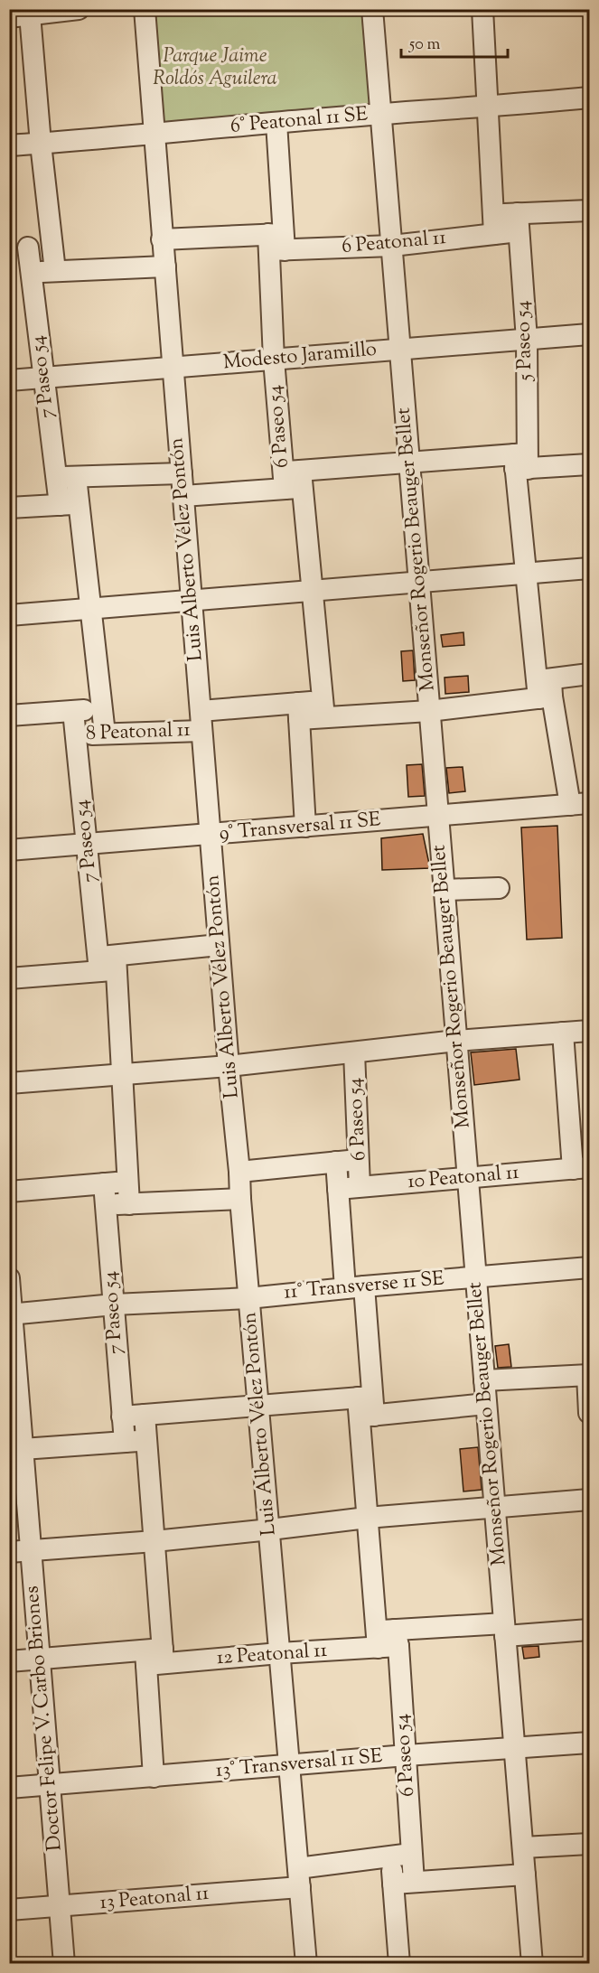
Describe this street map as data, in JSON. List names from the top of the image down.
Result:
{
  "streets": {
    "street": [
      "6° Peatonal 11 SE",
      "6 Peatonal 11",
      "5 Paseo 54",
      "Modesto Jaramillo",
      "7 Paseo 54",
      "6 Paseo 54",
      "Luis Alberto Vélez Pontón",
      "Monseñor Rogerio Beauger Bellet",
      "8 Peatonal 11",
      "9° Transversal 11 SE",
      "10 Peatonal 11",
      "11° Transverse 11 SE",
      "12 Peatonal 11",
      "Doctor Felipe V. Carbo Briones",
      "13° Transversal 11 SE",
      "13 Peatonal 11"
    ]
  },
  "crossings": [
    ["6° Peatonal 11 SE", "6 Paseo 54"],
    ["6° Peatonal 11 SE", "Luis Alberto Vélez Pontón"],
    ["6° Peatonal 11 SE", "Monseñor Rogerio Beauger Bellet"],
    ["6 Peatonal 11", "5 Paseo 54"],
    ["6 Peatonal 11", "6 Paseo 54"],
    ["6 Peatonal 11", "Luis Alberto Vélez Pontón"],
    ["6 Peatonal 11", "Monseñor Rogerio Beauger Bellet"],
    ["5 Paseo 54", "Modesto Jaramillo"],
    ["5 Paseo 54", "8 Peatonal 11"],
    ["5 Paseo 54", "9° Transversal 11 SE"],
    ["Modesto Jaramillo", "7 Paseo 54"],
    ["Modesto Jaramillo", "6 Paseo 54"],
    ["Modesto Jaramillo", "Luis Alberto Vélez Pontón"],
    ["Modesto Jaramillo", "Monseñor Rogerio Beauger Bellet"],
    ["7 Paseo 54", "8 Peatonal 11"],
    ["7 Paseo 54", "9° Transversal 11 SE"],
    ["7 Paseo 54", "11° Transverse 11 SE"],
    ["6 Paseo 54", "8 Peatonal 11"],
    ["6 Paseo 54", "10 Peatonal 11"],
    ["6 Paseo 54", "11° Transverse 11 SE"],
    ["6 Paseo 54", "12 Peatonal 11"],
    ["6 Paseo 54", "13° Transversal 11 SE"],
    ["6 Paseo 54", "13 Peatonal 11"],
    ["Luis Alberto Vélez Pontón", "8 Peatonal 11"],
    ["Luis Alberto Vélez Pontón", "9° Transversal 11 SE"],
    ["Luis Alberto Vélez Pontón", "11° Transverse 11 SE"],
    ["Luis Alberto Vélez Pontón", "12 Peatonal 11"],
    ["Luis Alberto Vélez Pontón", "13° Transversal 11 SE"],
    ["Luis Alberto Vélez Pontón", "13 Peatonal 11"],
    ["Monseñor Rogerio Beauger Bellet", "8 Peatonal 11"],
    ["Monseñor Rogerio Beauger Bellet", "9° Transversal 11 SE"],
    ["Monseñor Rogerio Beauger Bellet", "10 Peatonal 11"],
    ["Monseñor Rogerio Beauger Bellet", "11° Transverse 11 SE"],
    ["Monseñor Rogerio Beauger Bellet", "12 Peatonal 11"],
    ["Monseñor Rogerio Beauger Bellet", "13° Transversal 11 SE"],
    ["11° Transverse 11 SE", "Doctor Felipe V. Carbo Briones"],
    ["12 Peatonal 11", "Doctor Felipe V. Carbo Briones"],
    ["Doctor Felipe V. Carbo Briones", "13° Transversal 11 SE"],
    ["Doctor Felipe V. Carbo Briones", "13 Peatonal 11"]
  ],
  "parks": ["Parque Jaime Roldós Aguilera"],
  "scale_bar": "50 m"
}
